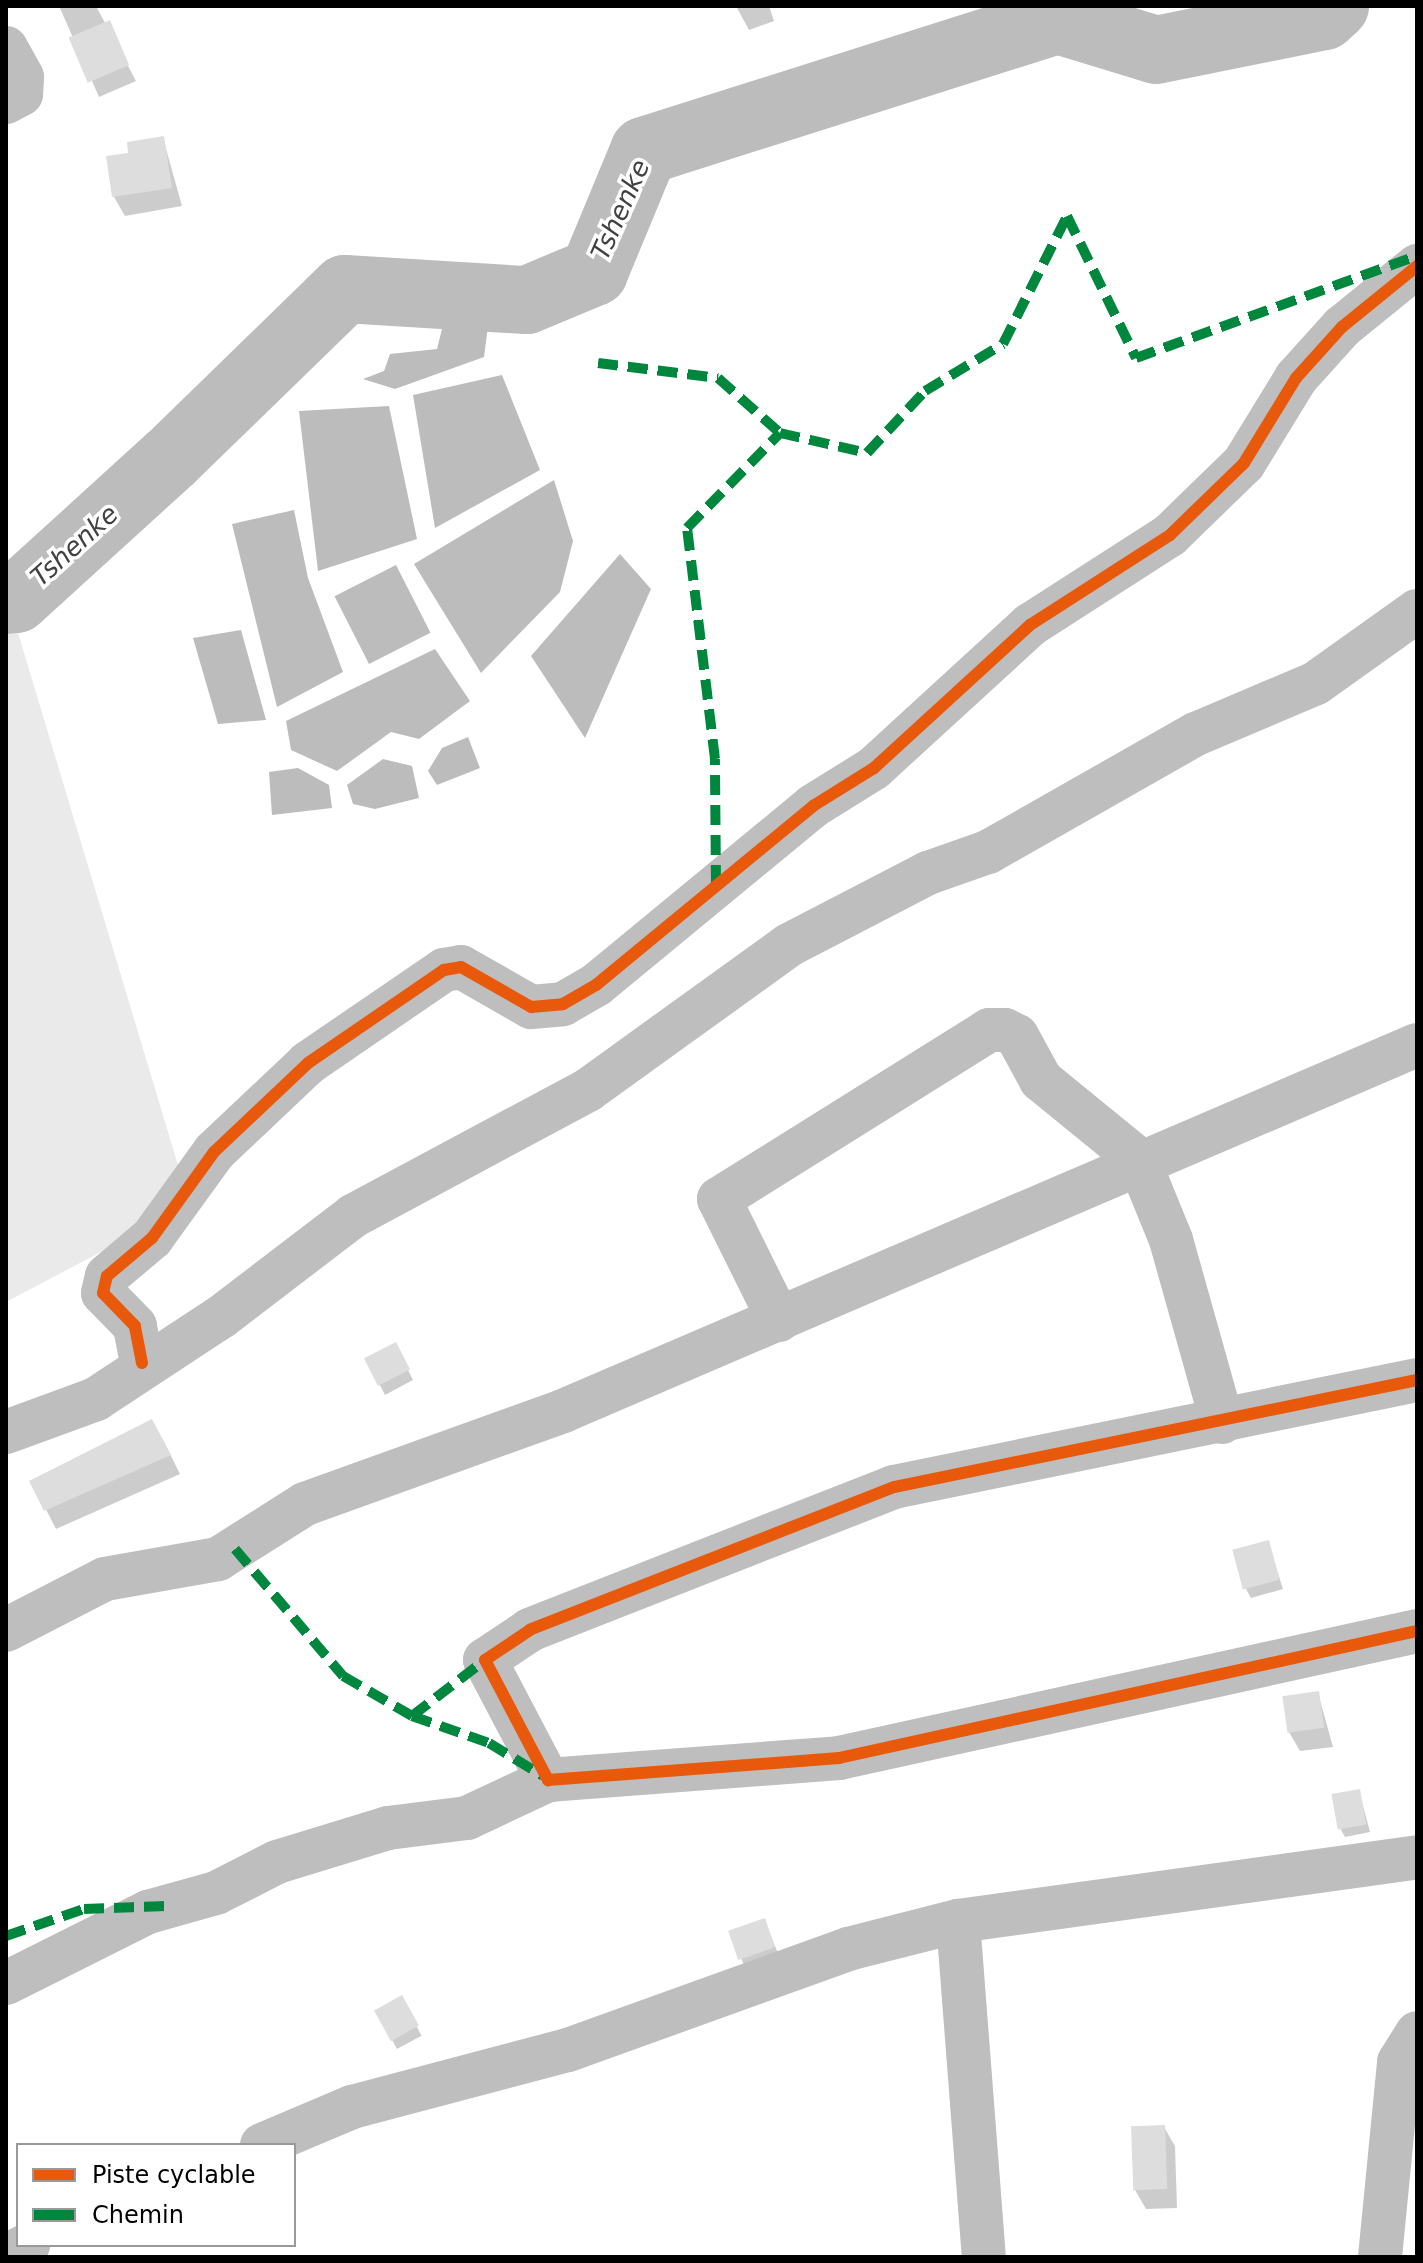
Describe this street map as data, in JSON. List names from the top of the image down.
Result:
{
  "water": ["Tshenke"],
  "legend": ["Piste cyclable", "Chemin"]
}
